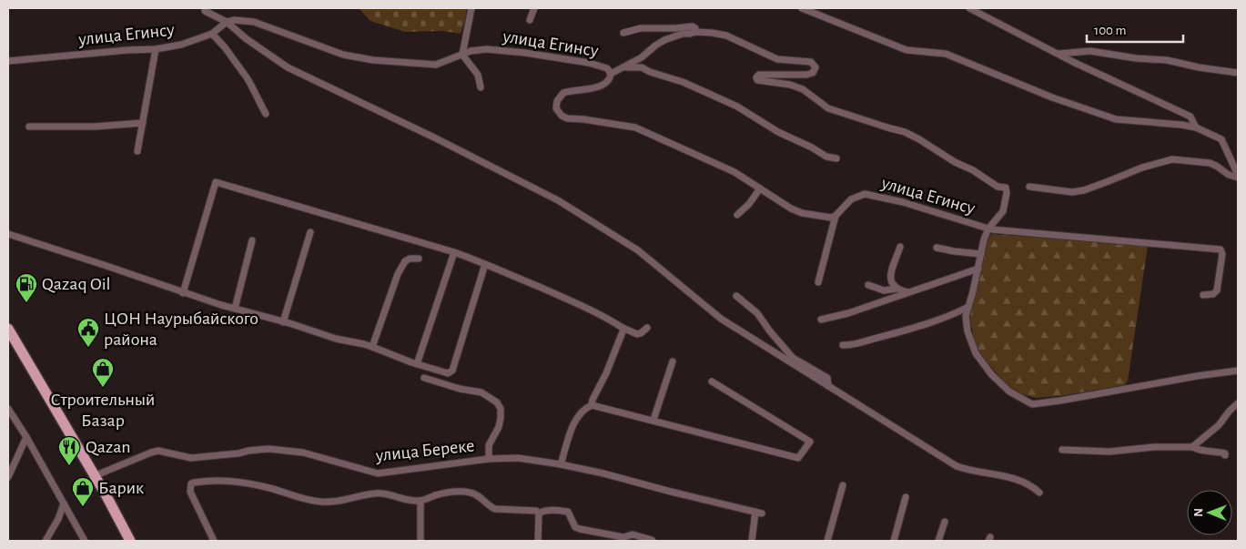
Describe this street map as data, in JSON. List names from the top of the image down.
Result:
{
  "streets": {
    "street": ["улица Егинсу", "улица Береке"]
  },
  "places": {
    "fuel station": ["Qazaq Oil"],
    "public building": ["ЦОН Наурыбайского района"],
    "shop": ["Строительный Базар", "Барик"],
    "restaurant": ["Qazan"]
  },
  "scale_bar": "100 m",
  "north": "left"
}
